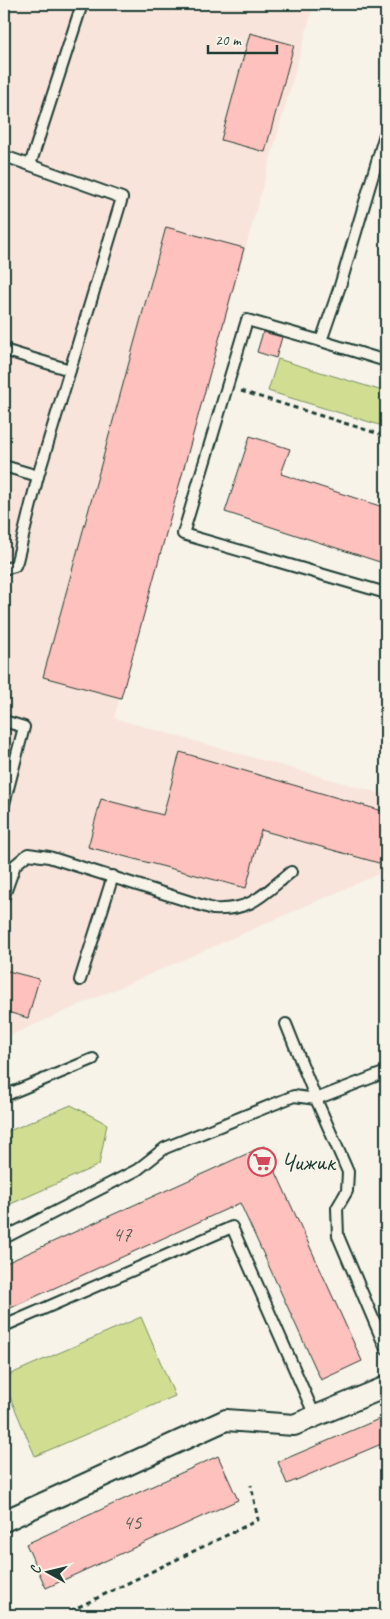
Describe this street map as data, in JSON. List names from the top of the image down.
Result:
{
  "places": {
    "supermarket": ["Чижик"]
  },
  "house_numbers": ["47", "45"],
  "scale_bar": "20 m",
  "north": "left"
}
